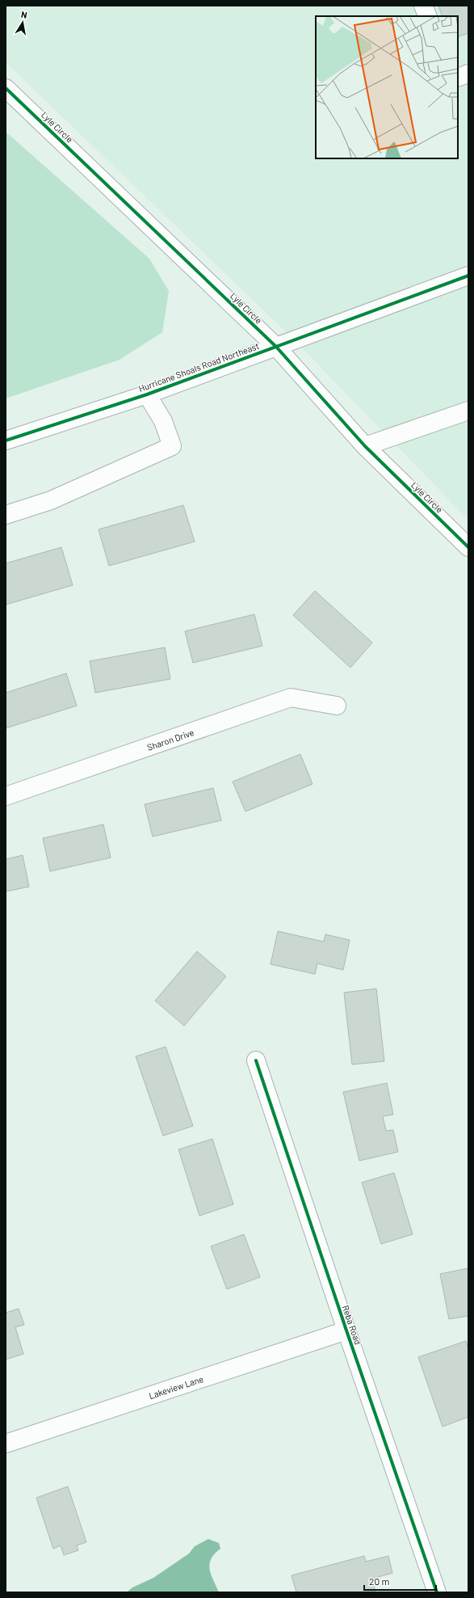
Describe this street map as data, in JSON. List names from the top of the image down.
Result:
{
  "streets": {
    "street": [
      "Lyle Circle",
      "Hurricane Shoals Road Northeast",
      "Sharon Drive",
      "Reba Road",
      "Lakeview Lane"
    ]
  },
  "crossings": [
    ["Lyle Circle", "Hurricane Shoals Road Northeast"],
    ["Reba Road", "Lakeview Lane"]
  ],
  "scale_bar": "20 m",
  "north": "top"
}
